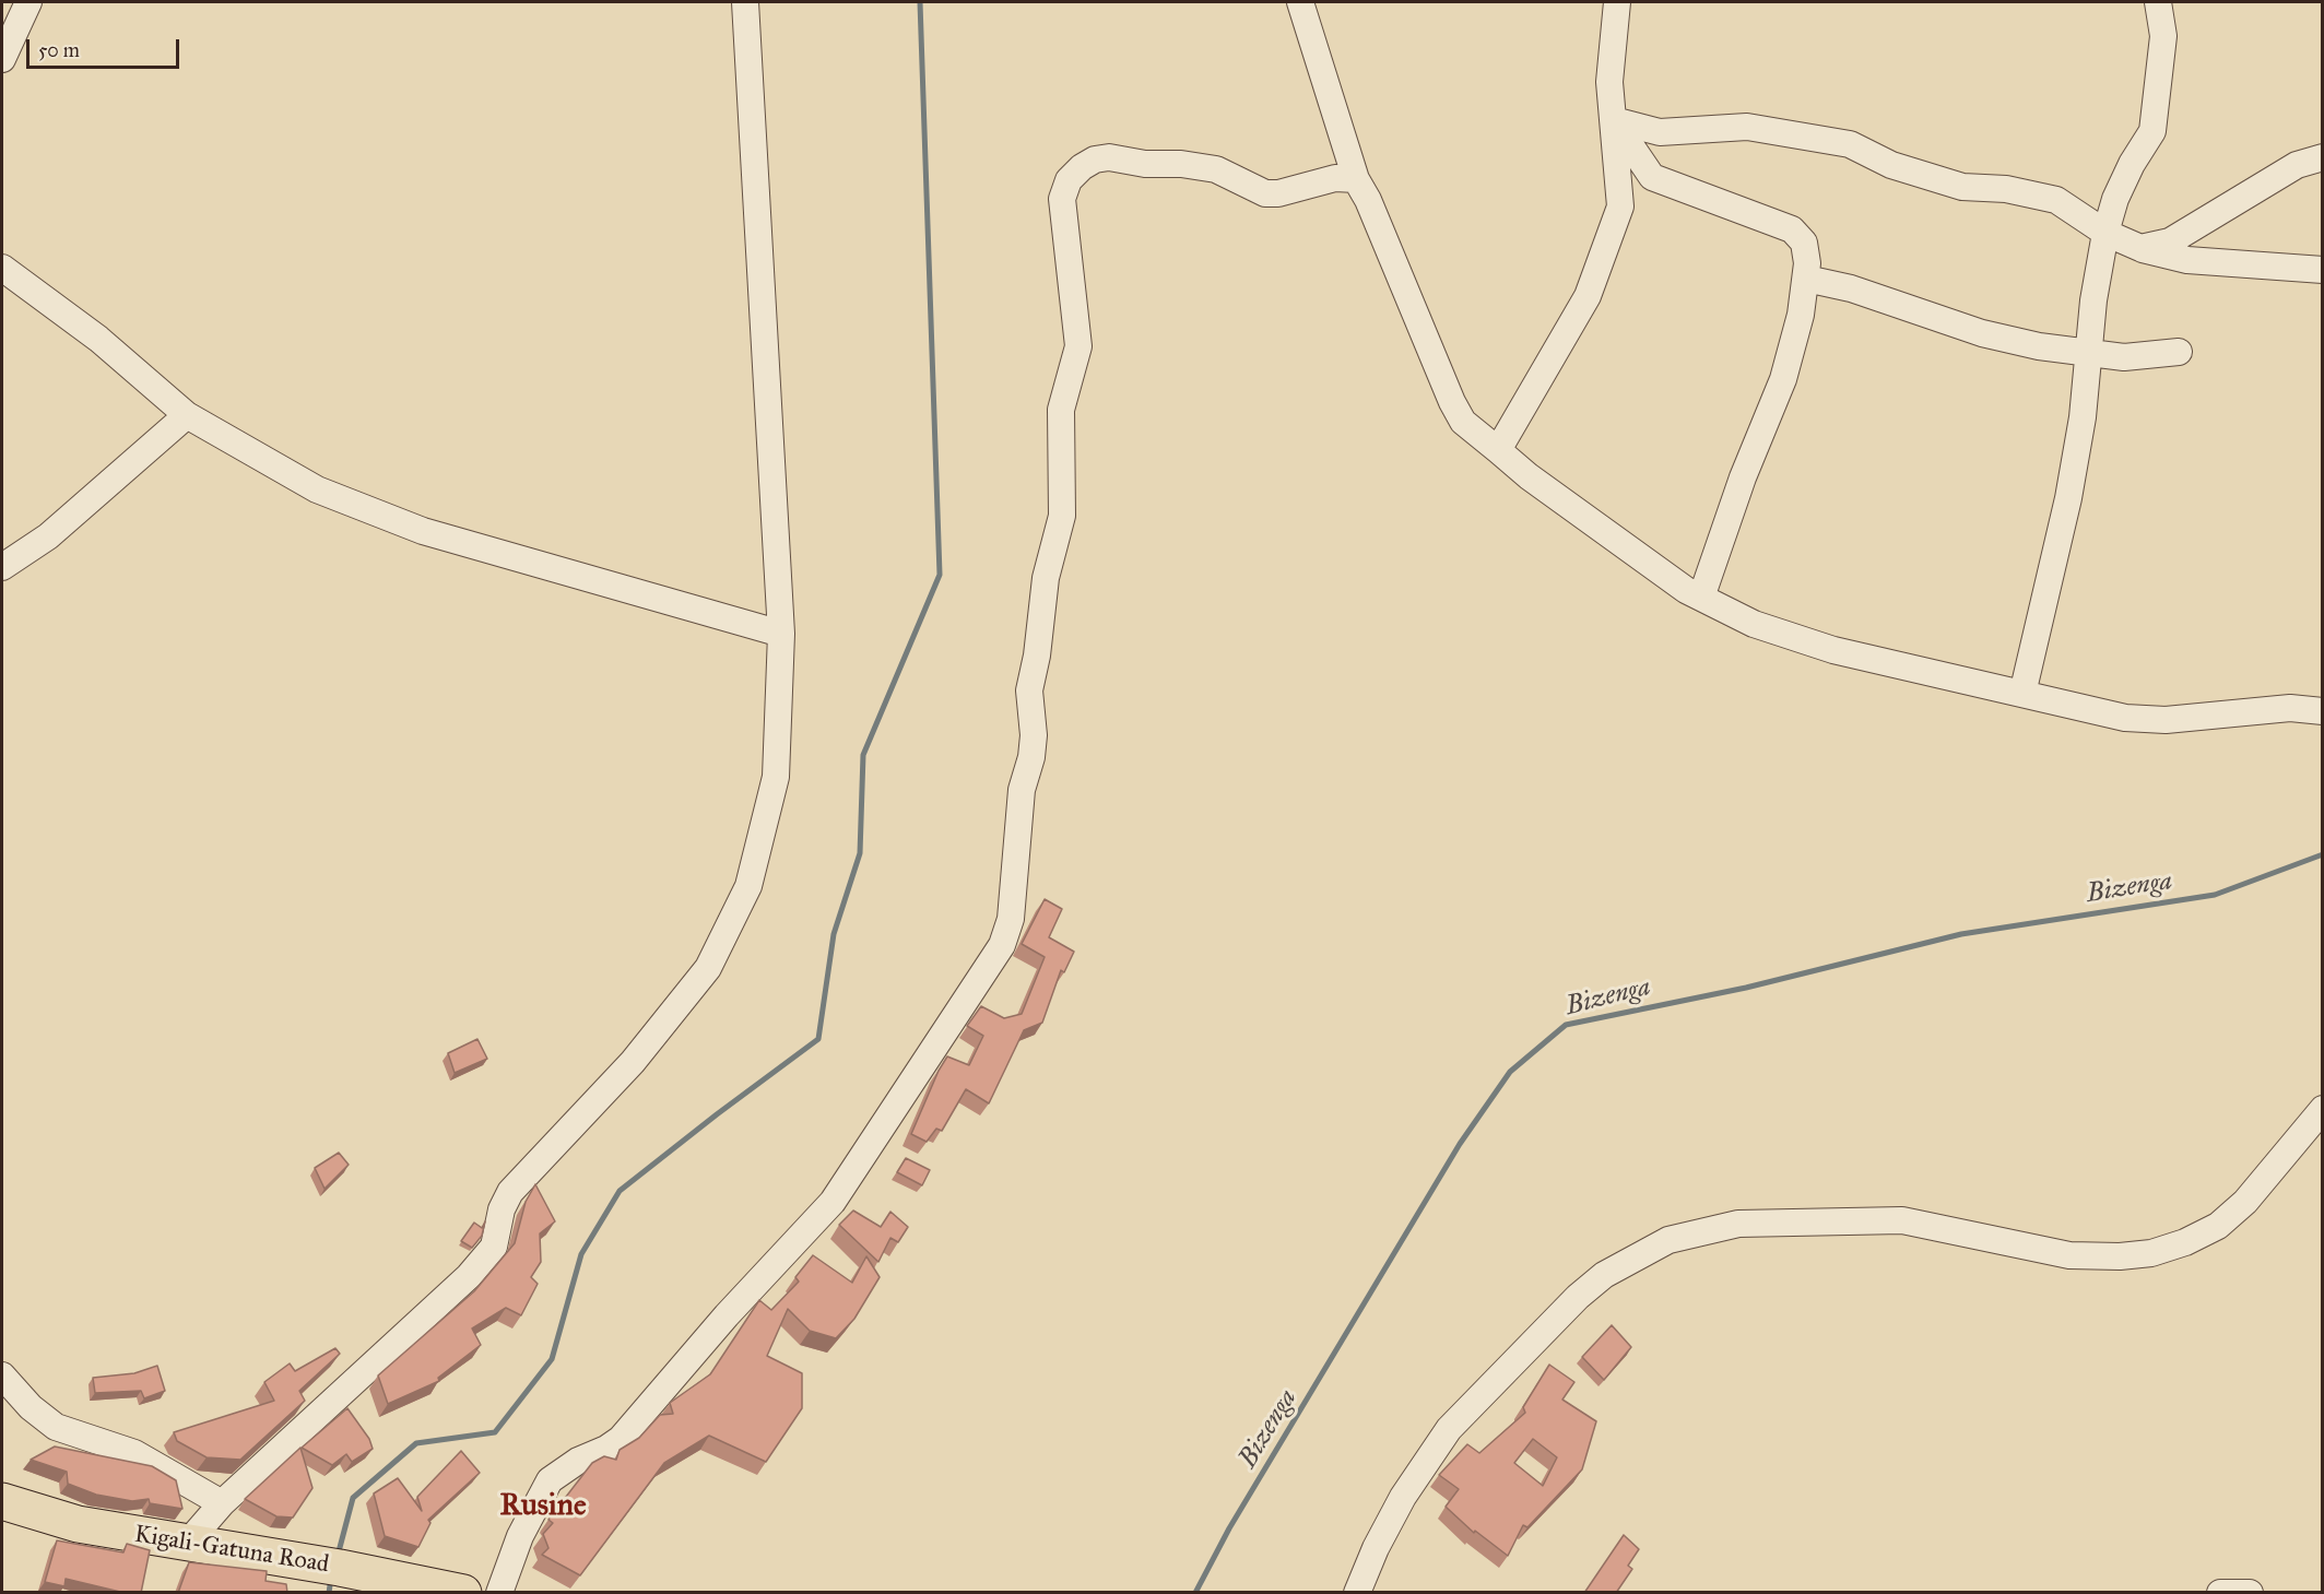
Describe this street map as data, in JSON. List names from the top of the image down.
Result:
{
  "streets": {
    "highway": ["Kigali-Gatuna Road"]
  },
  "districts": ["Rusine"],
  "water": ["Bizenga"],
  "scale_bar": "50 m"
}
